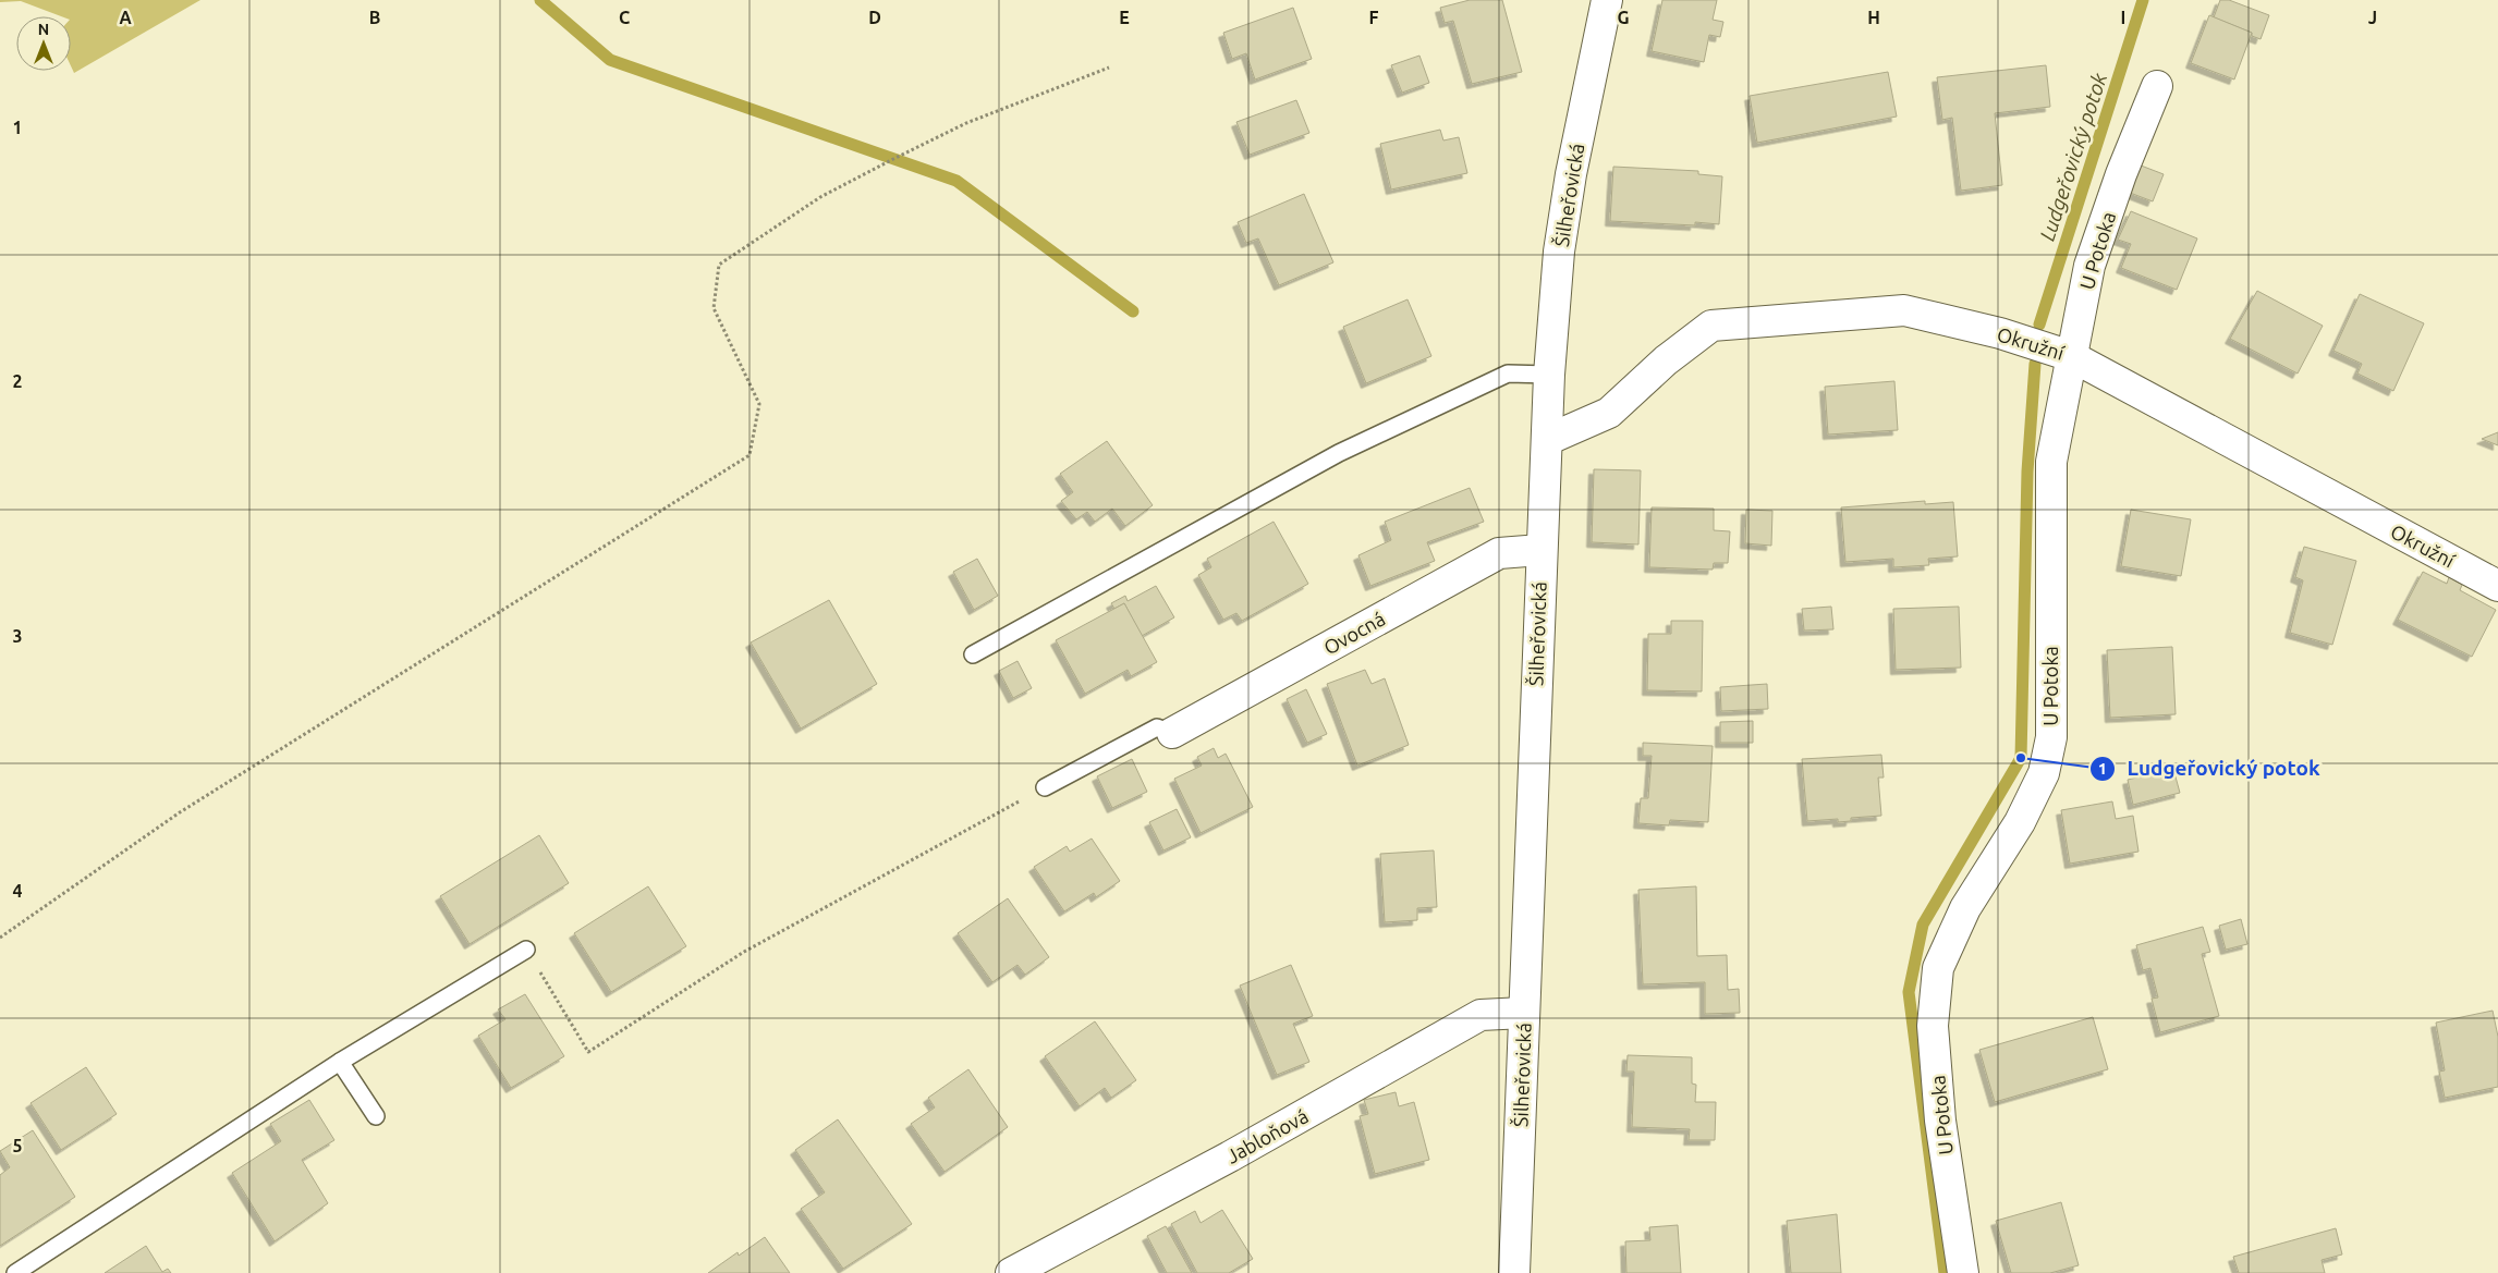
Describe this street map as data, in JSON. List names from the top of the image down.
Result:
{
  "streets": {
    "street": [
      "Šilheřovická",
      "U Potoka",
      "Okružní",
      "Ovocná",
      "Jabloňová"
    ]
  },
  "crossings": [
    ["Šilheřovická", "Okružní"],
    ["Šilheřovická", "Ovocná"],
    ["Šilheřovická", "Jabloňová"],
    ["U Potoka", "Okružní"]
  ],
  "water": ["Ludgeřovický potok"],
  "places": ["Ludgeřovický potok"],
  "north": "top",
  "grid": {
    "columns": [
      "A",
      "B",
      "C",
      "D",
      "E",
      "F",
      "G",
      "H",
      "I",
      "J"
    ],
    "rows": [
      "1",
      "2",
      "3",
      "4",
      "5"
    ]
  }
}
